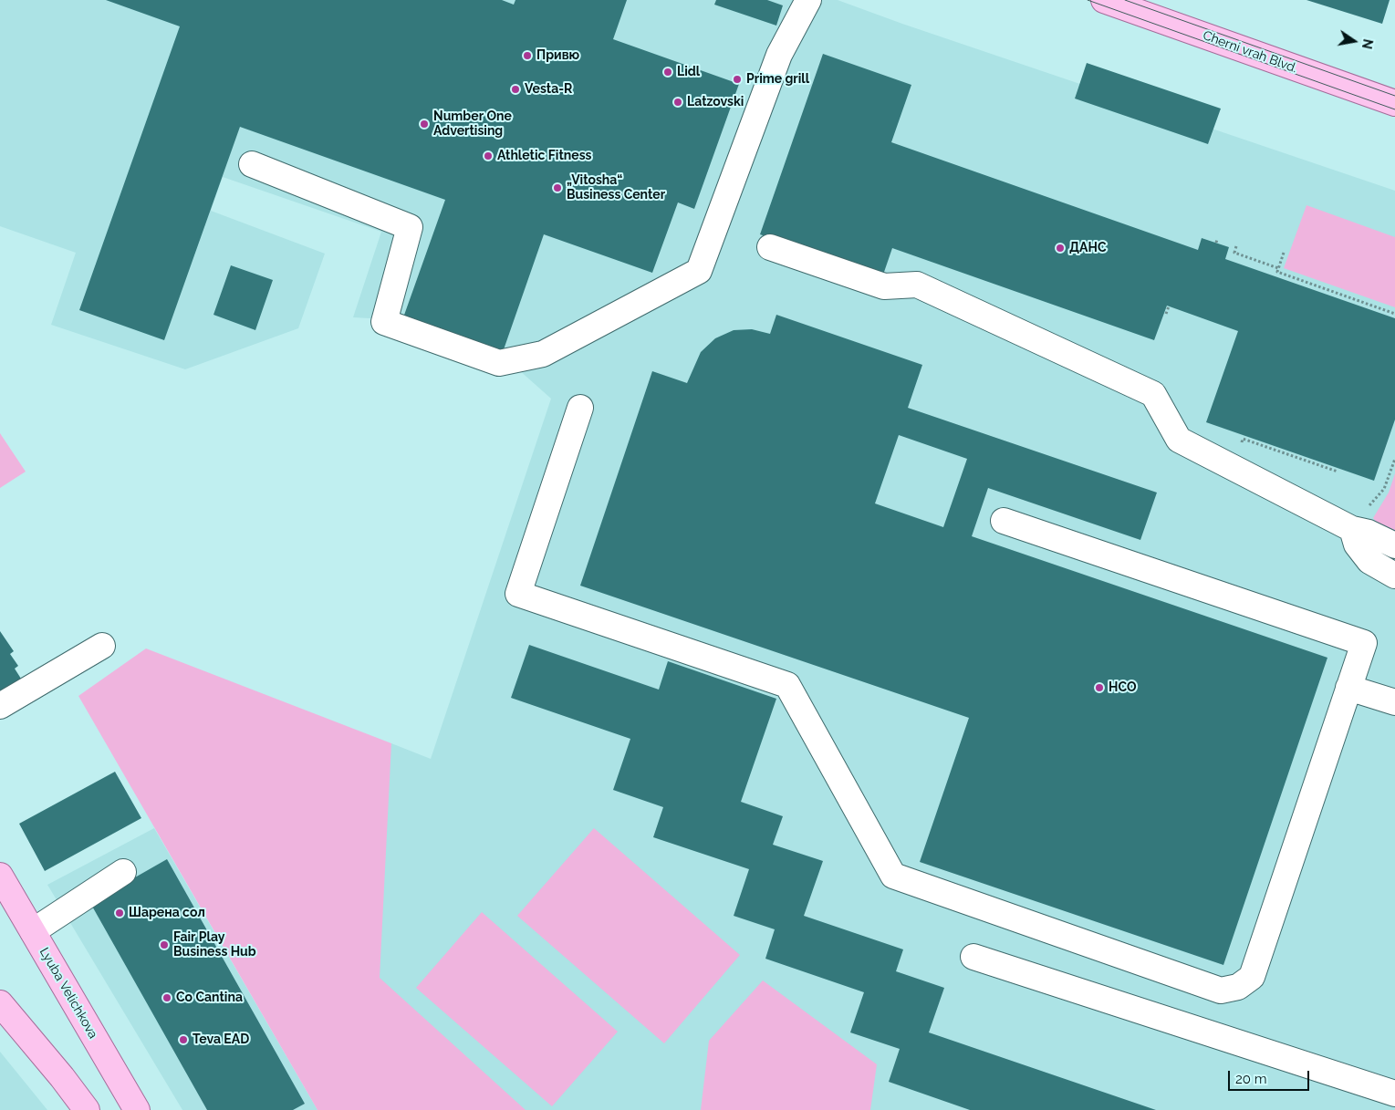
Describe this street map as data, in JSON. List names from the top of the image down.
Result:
{
  "streets": {
    "main road": ["Cherni vrah Blvd.", "Lyuba Velichkova"]
  },
  "places": [
    "Привю",
    "Lidl",
    "Prime grill",
    "Vesta-R",
    "Latzovski",
    "Number One Advertising",
    "Athletic Fitness",
    "„Vitosha“ Business Center",
    "ДАНС",
    "НСО",
    "Шарена сол",
    "Fair Play Business Hub",
    "Co Cantina",
    "Teva EAD"
  ],
  "scale_bar": "20 m",
  "north": "right"
}
